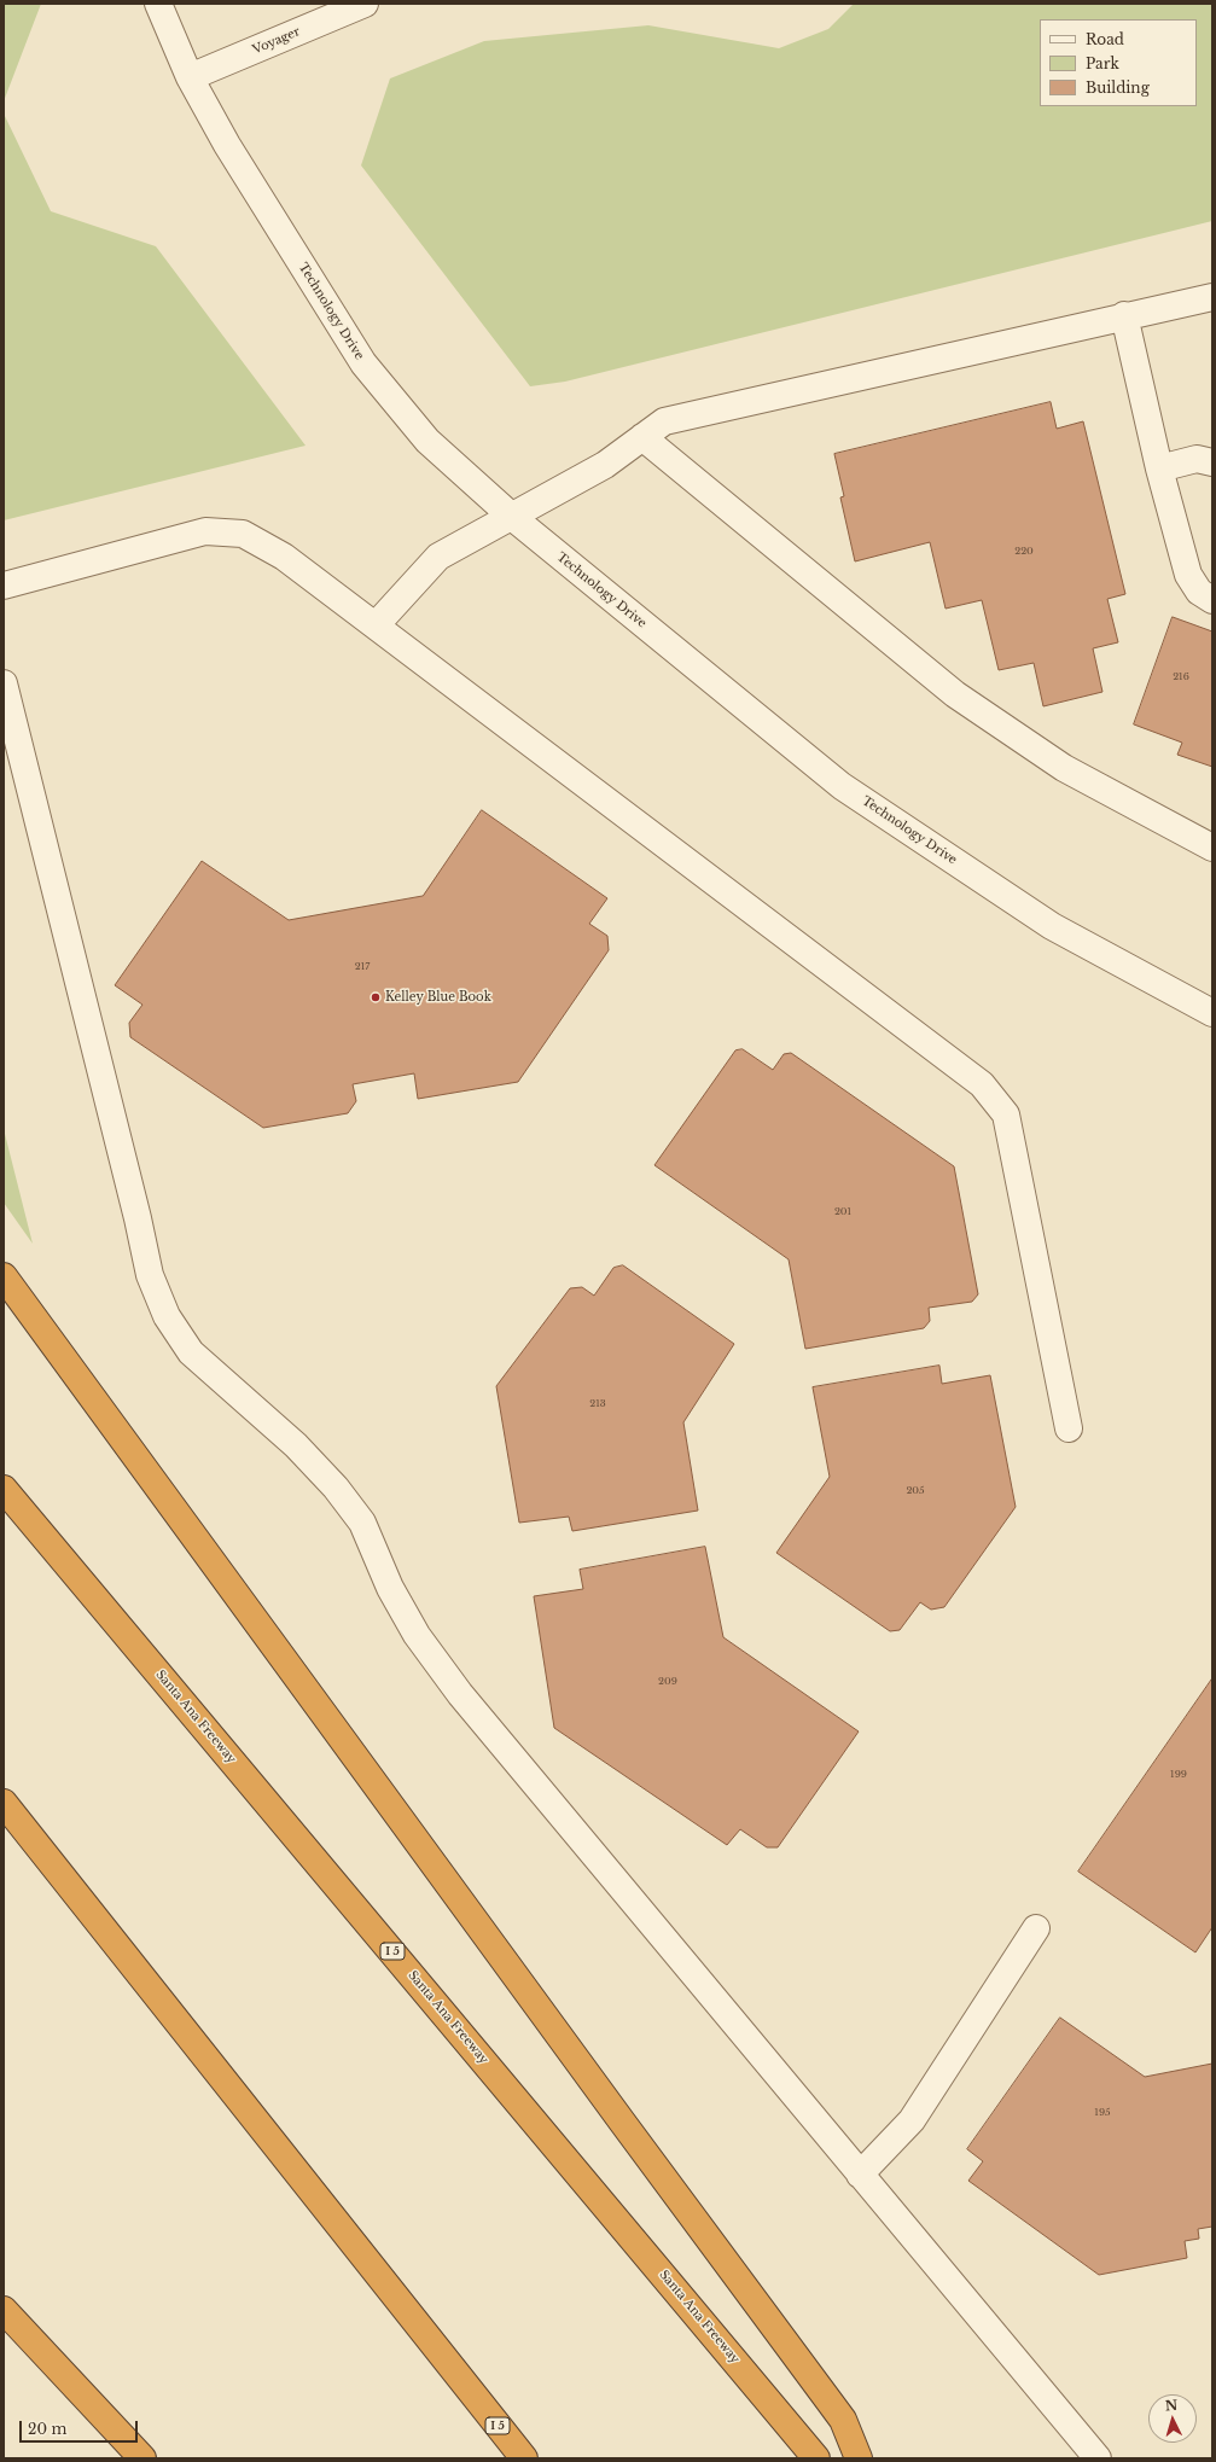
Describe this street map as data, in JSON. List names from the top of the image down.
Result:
{
  "streets": {
    "highway": ["Santa Ana Freeway", "I 5"],
    "street": ["Voyager", "Technology Drive"]
  },
  "crossings": [
    ["Voyager", "Technology Drive"]
  ],
  "places": ["Kelley Blue Book"],
  "house_numbers": [
    "220",
    "216",
    "217",
    "201",
    "213",
    "205",
    "209",
    "199",
    "195"
  ],
  "legend": ["Road", "Park", "Building"],
  "scale_bar": "20 m",
  "north": "top"
}
